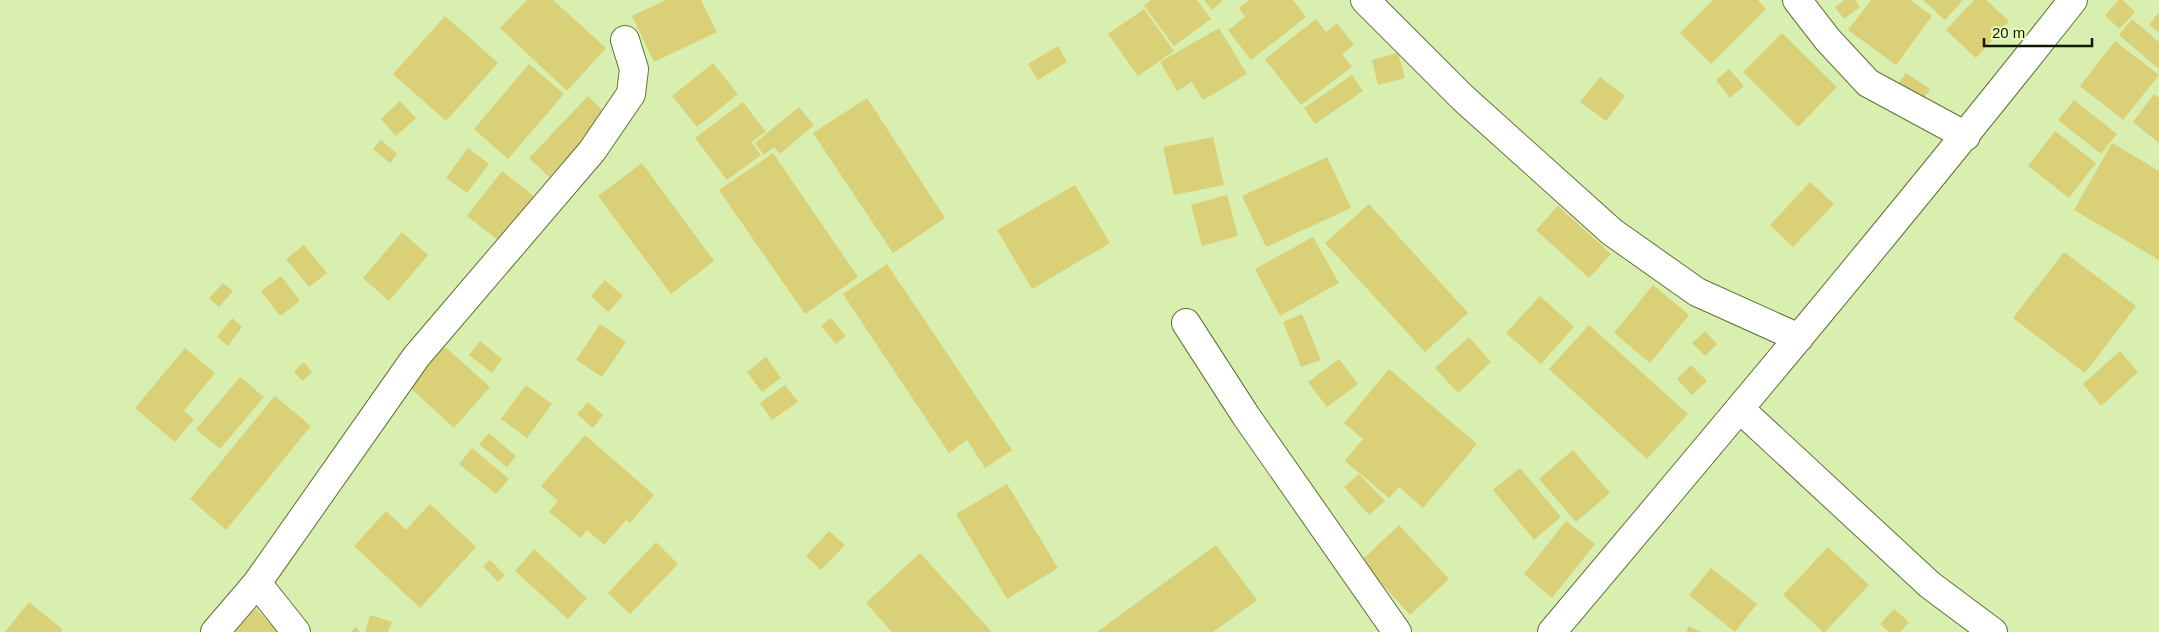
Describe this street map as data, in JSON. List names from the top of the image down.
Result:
{
  "scale_bar": "20 m"
}
